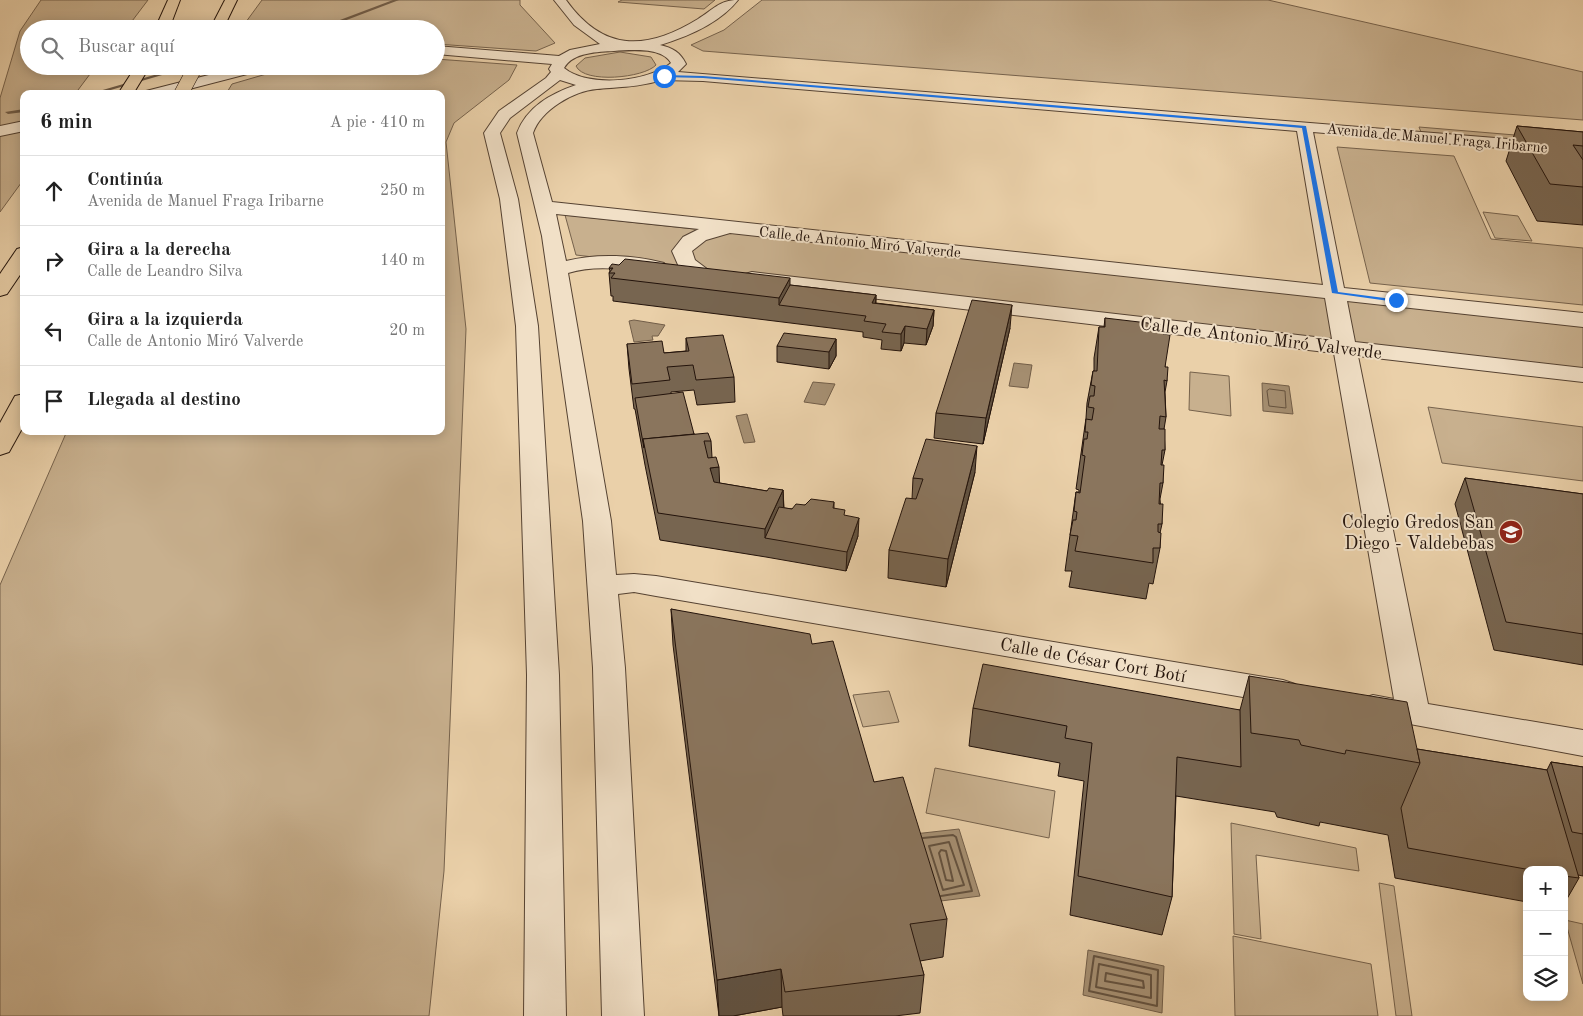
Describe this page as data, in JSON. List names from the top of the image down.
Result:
{
  "streets": {
    "street": ["Avenida de Manuel Fraga Iribarne", "Calle de Antonio Miró Valverde", "Calle de César Cort Botí"]
  },
  "places": {
    "school or university": ["Colegio Gredos San Diego - Valdebebas"]
  },
  "page": {
    "search": "Buscar aquí",
    "heading": ["6 min", "A pie · 410 m"],
    "list": [
      ["Continúa", "Avenida de Manuel Fraga Iribarne", "250 m"],
      ["Gira a la derecha", "Calle de Leandro Silva", "140 m"],
      ["Gira a la izquierda", "Calle de Antonio Miró Valverde", "20 m"],
      "Llegada al destino"
    ],
    "map_buttons": ["+", "−"]
  }
}
